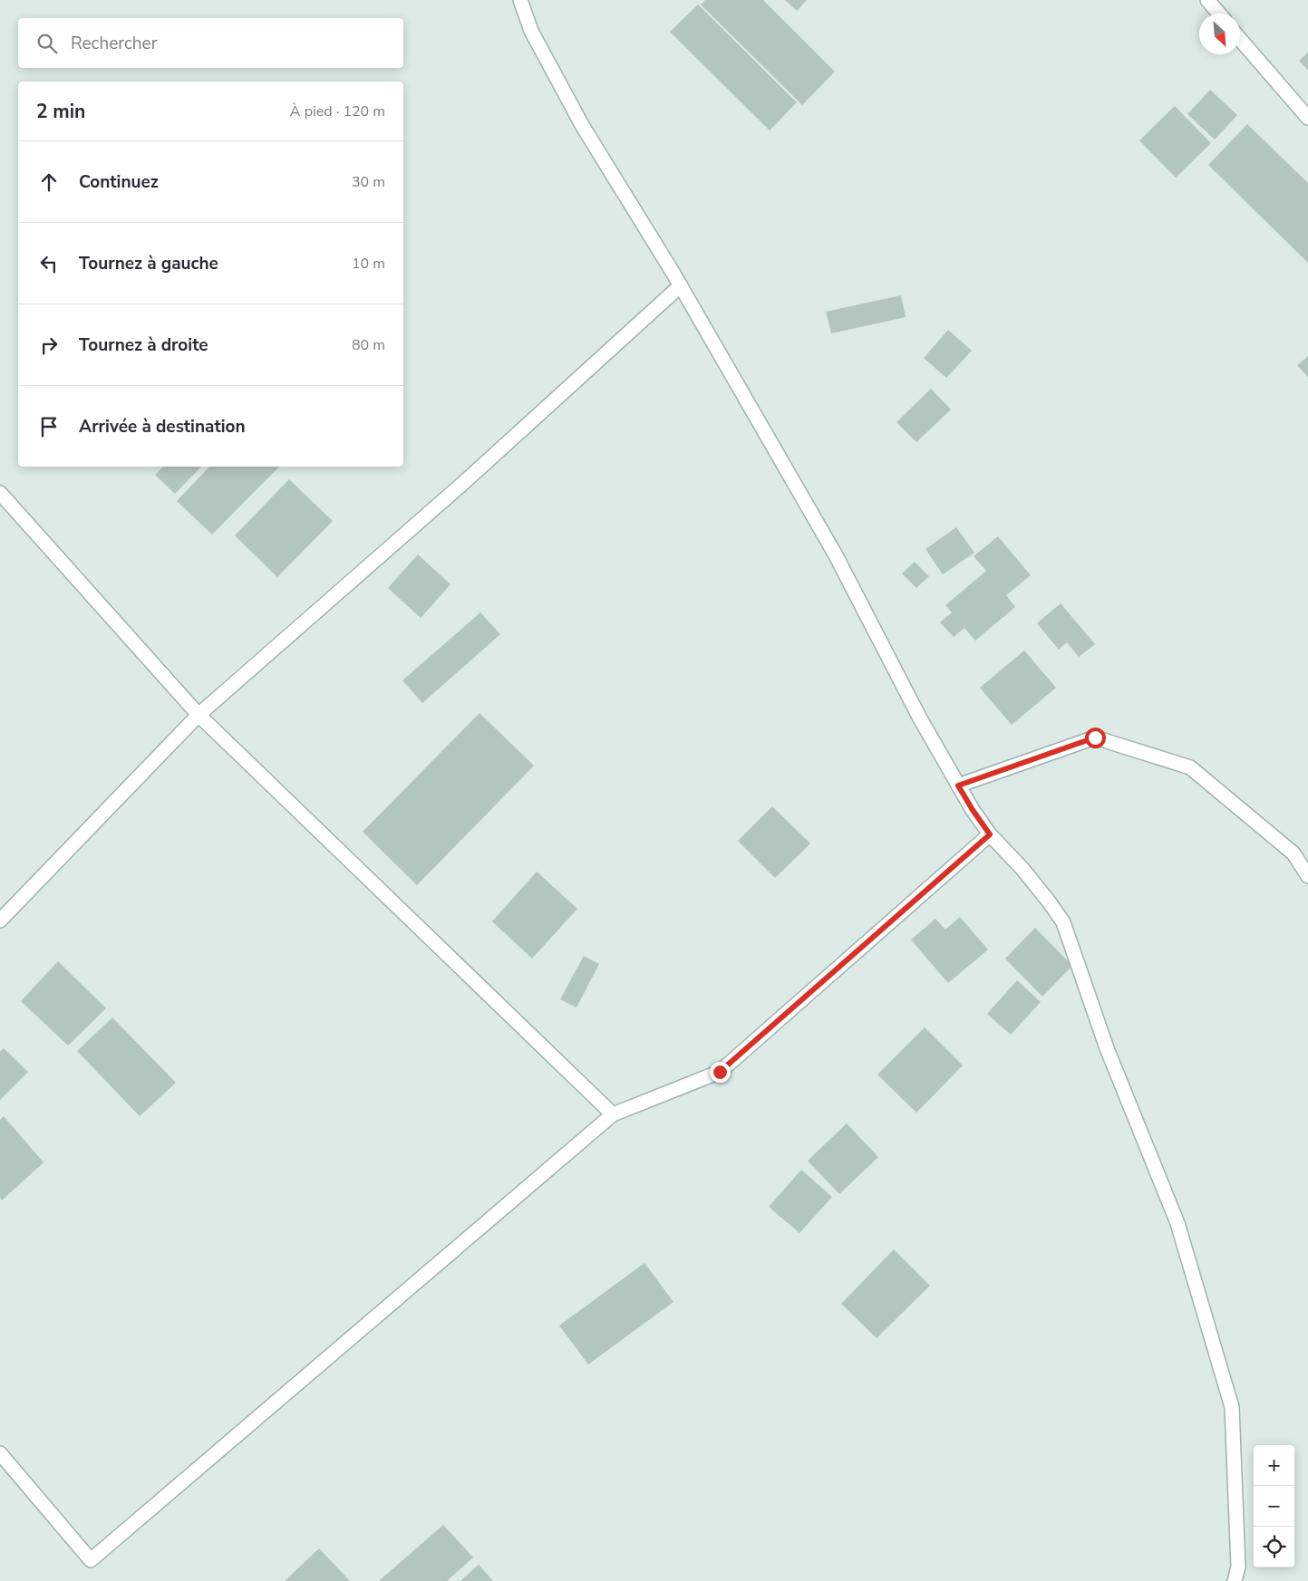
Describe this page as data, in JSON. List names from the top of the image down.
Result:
{
  "north": "bottom right",
  "page": {
    "search": "Rechercher",
    "heading": ["2 min", "À pied · 120 m"],
    "list": [
      ["Continuez", "30 m"],
      ["Tournez à gauche", "10 m"],
      ["Tournez à droite", "80 m"],
      "Arrivée à destination"
    ],
    "map_buttons": ["+", "−"]
  }
}
